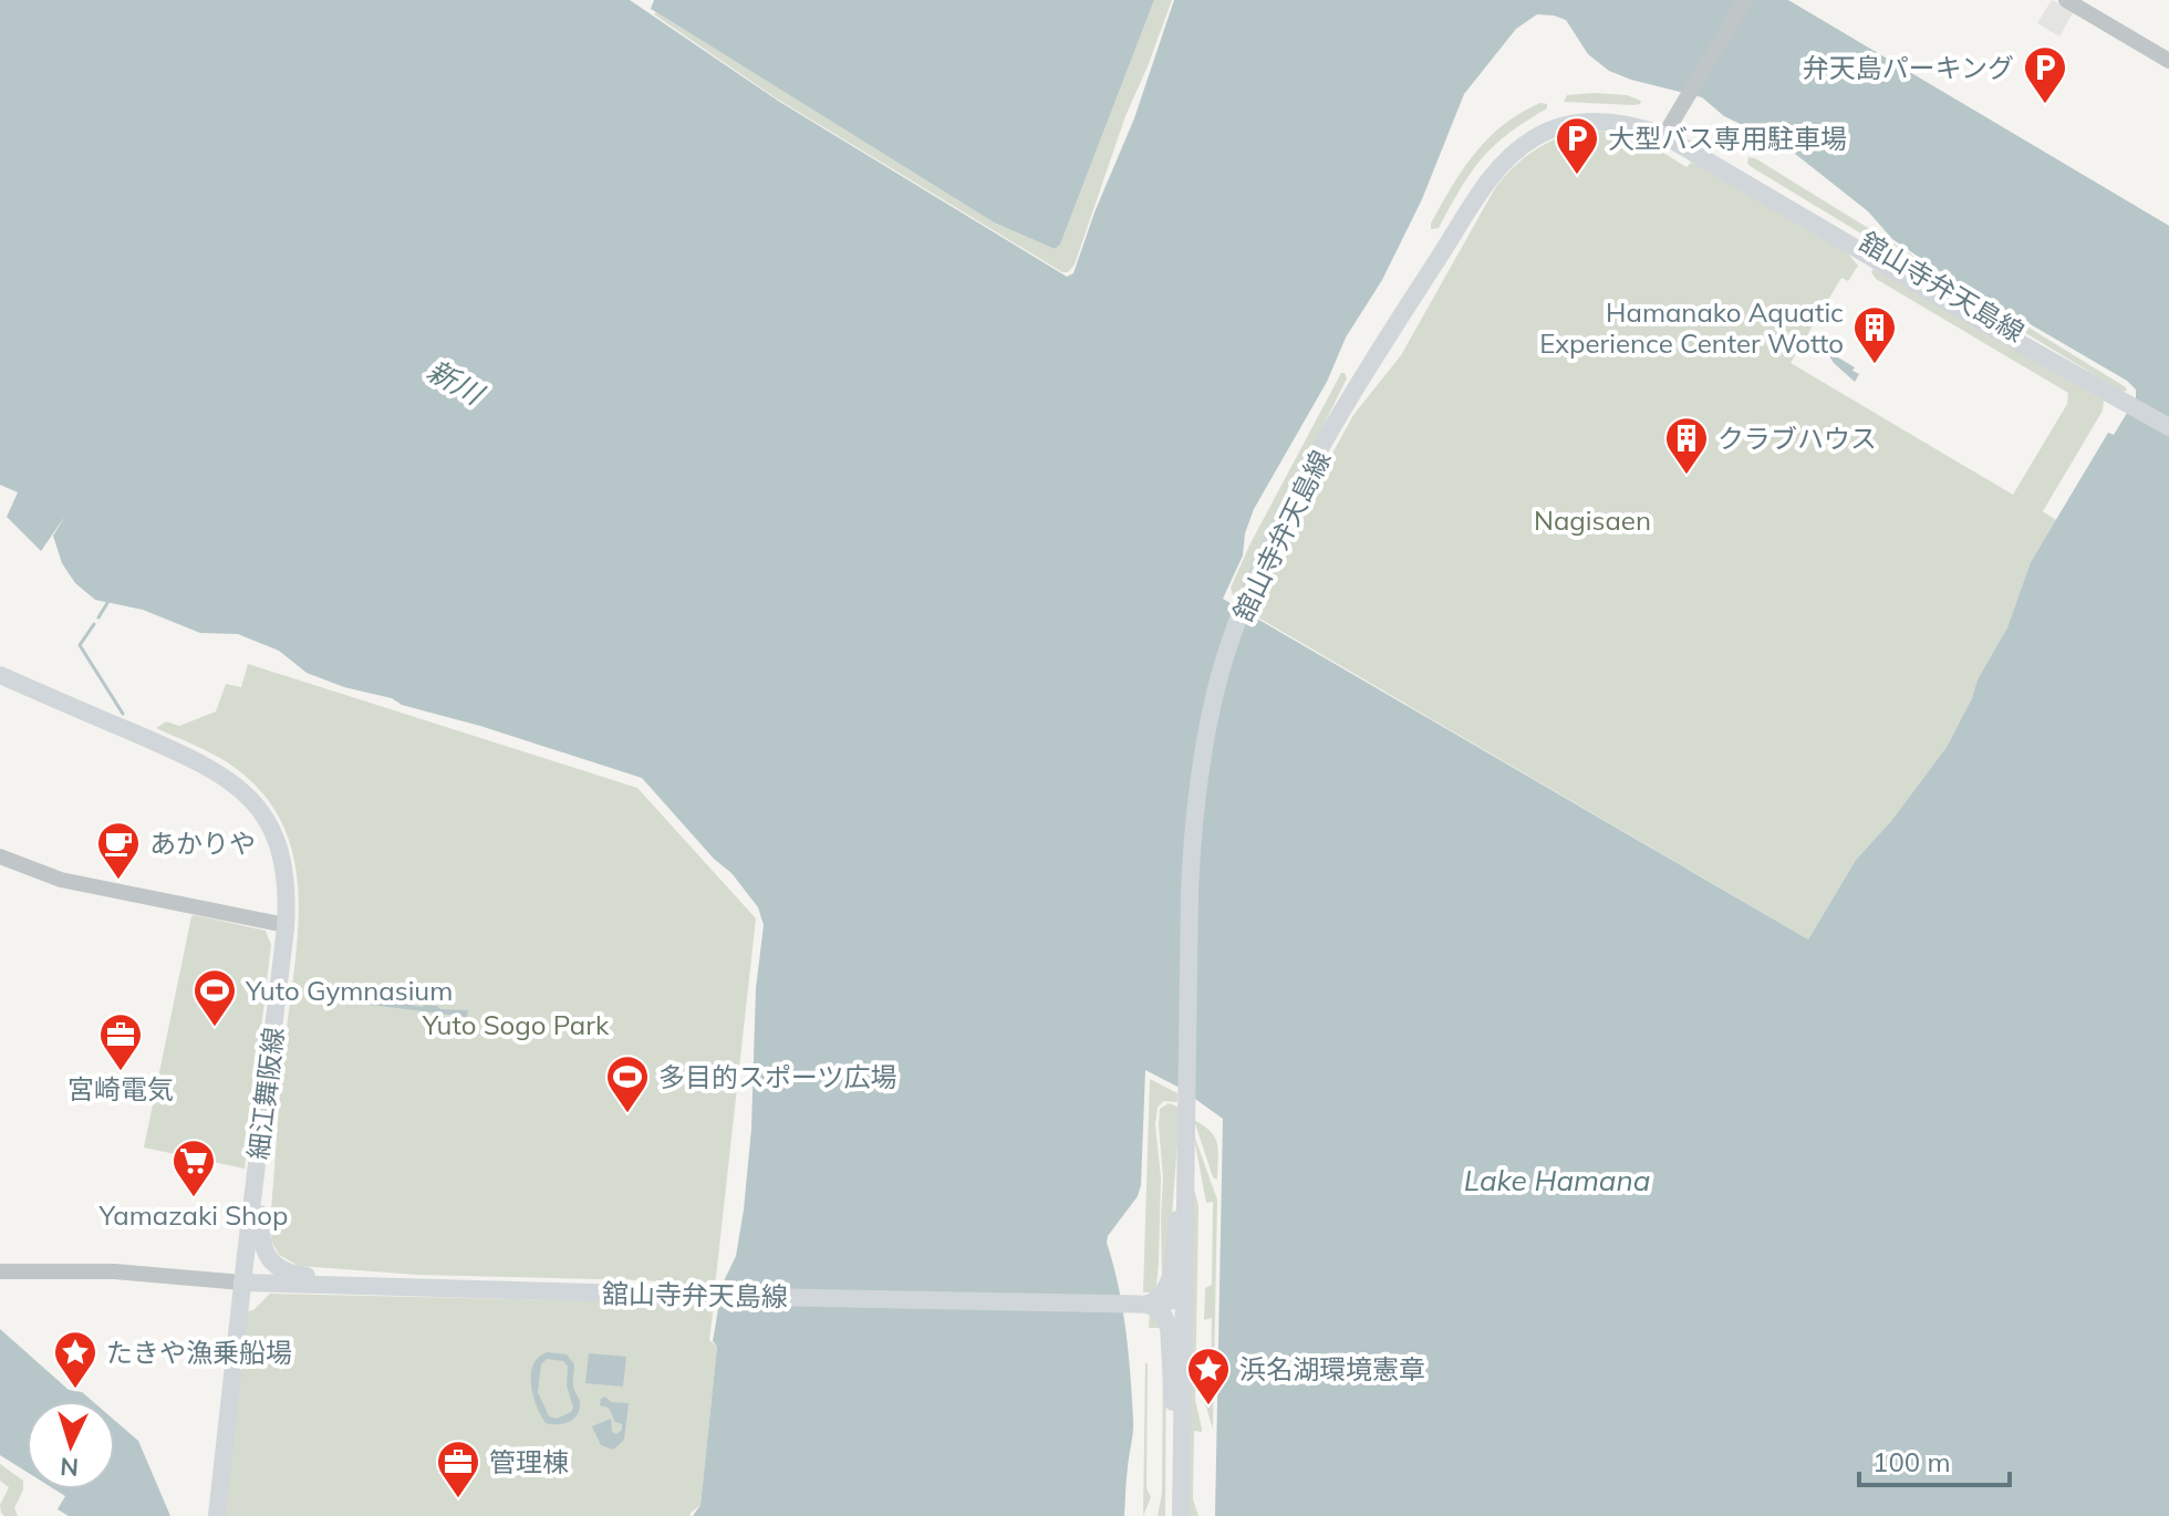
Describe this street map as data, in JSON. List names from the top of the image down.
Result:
{
  "streets": {
    "main road": ["舘山寺弁天島線", "細江舞阪線"]
  },
  "crossings": [
    ["舘山寺弁天島線", "細江舞阪線"]
  ],
  "water": ["新川", "Lake Hamana"],
  "parks": ["Nagisaen", "Yuto Sogo Park"],
  "places": {
    "parking": ["弁天島パーキング", "大型バス専用駐車場"],
    "building": ["Hamanako Aquatic Experience Center Wotto", "クラブハウス"],
    "cafe": ["あかりや"],
    "sports": ["Yuto Gymnasium", "多目的スポーツ広場"],
    "office": ["宮崎電気", "管理棟"],
    "supermarket": ["Yamazaki Shop"],
    "place": ["たきや漁乗船場", "浜名湖環境憲章"]
  },
  "scale_bar": "100 m",
  "north": "bottom"
}
